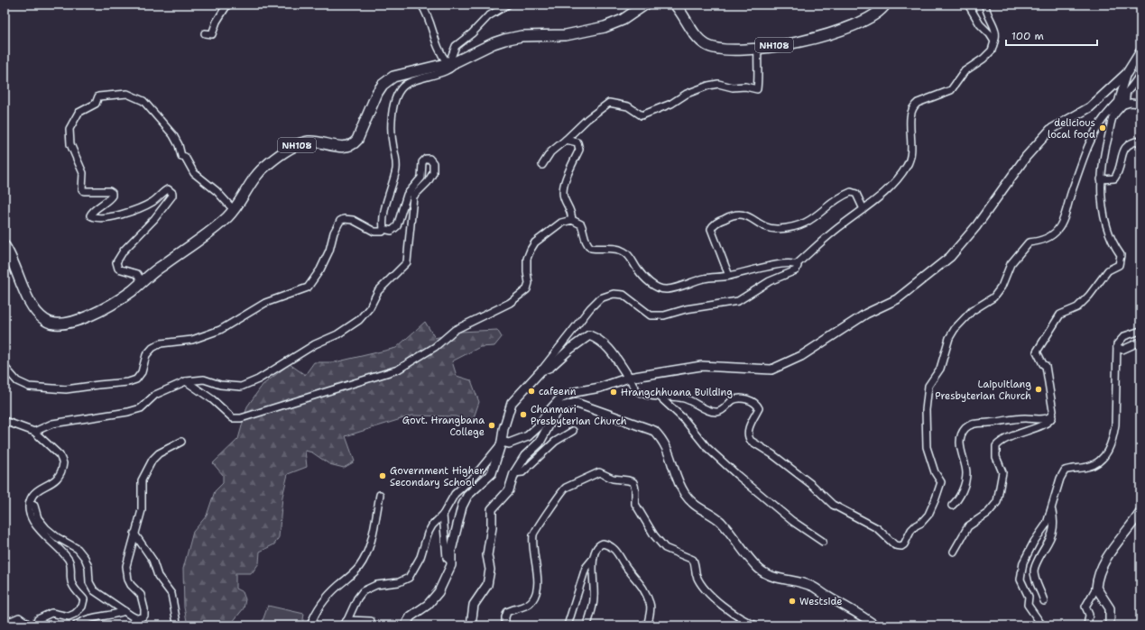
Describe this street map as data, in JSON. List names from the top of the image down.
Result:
{
  "streets": {
    "highway": ["NH108"]
  },
  "places": [
    "delicious local food",
    "Laipuitlang Presbyterian Church",
    "cafeenn",
    "Hrangchhuana Building",
    "Chanmari Presbyterian Church",
    "Govt. Hrangbana College",
    "Government Higher Secondary School",
    "Westside"
  ],
  "scale_bar": "100 m"
}
